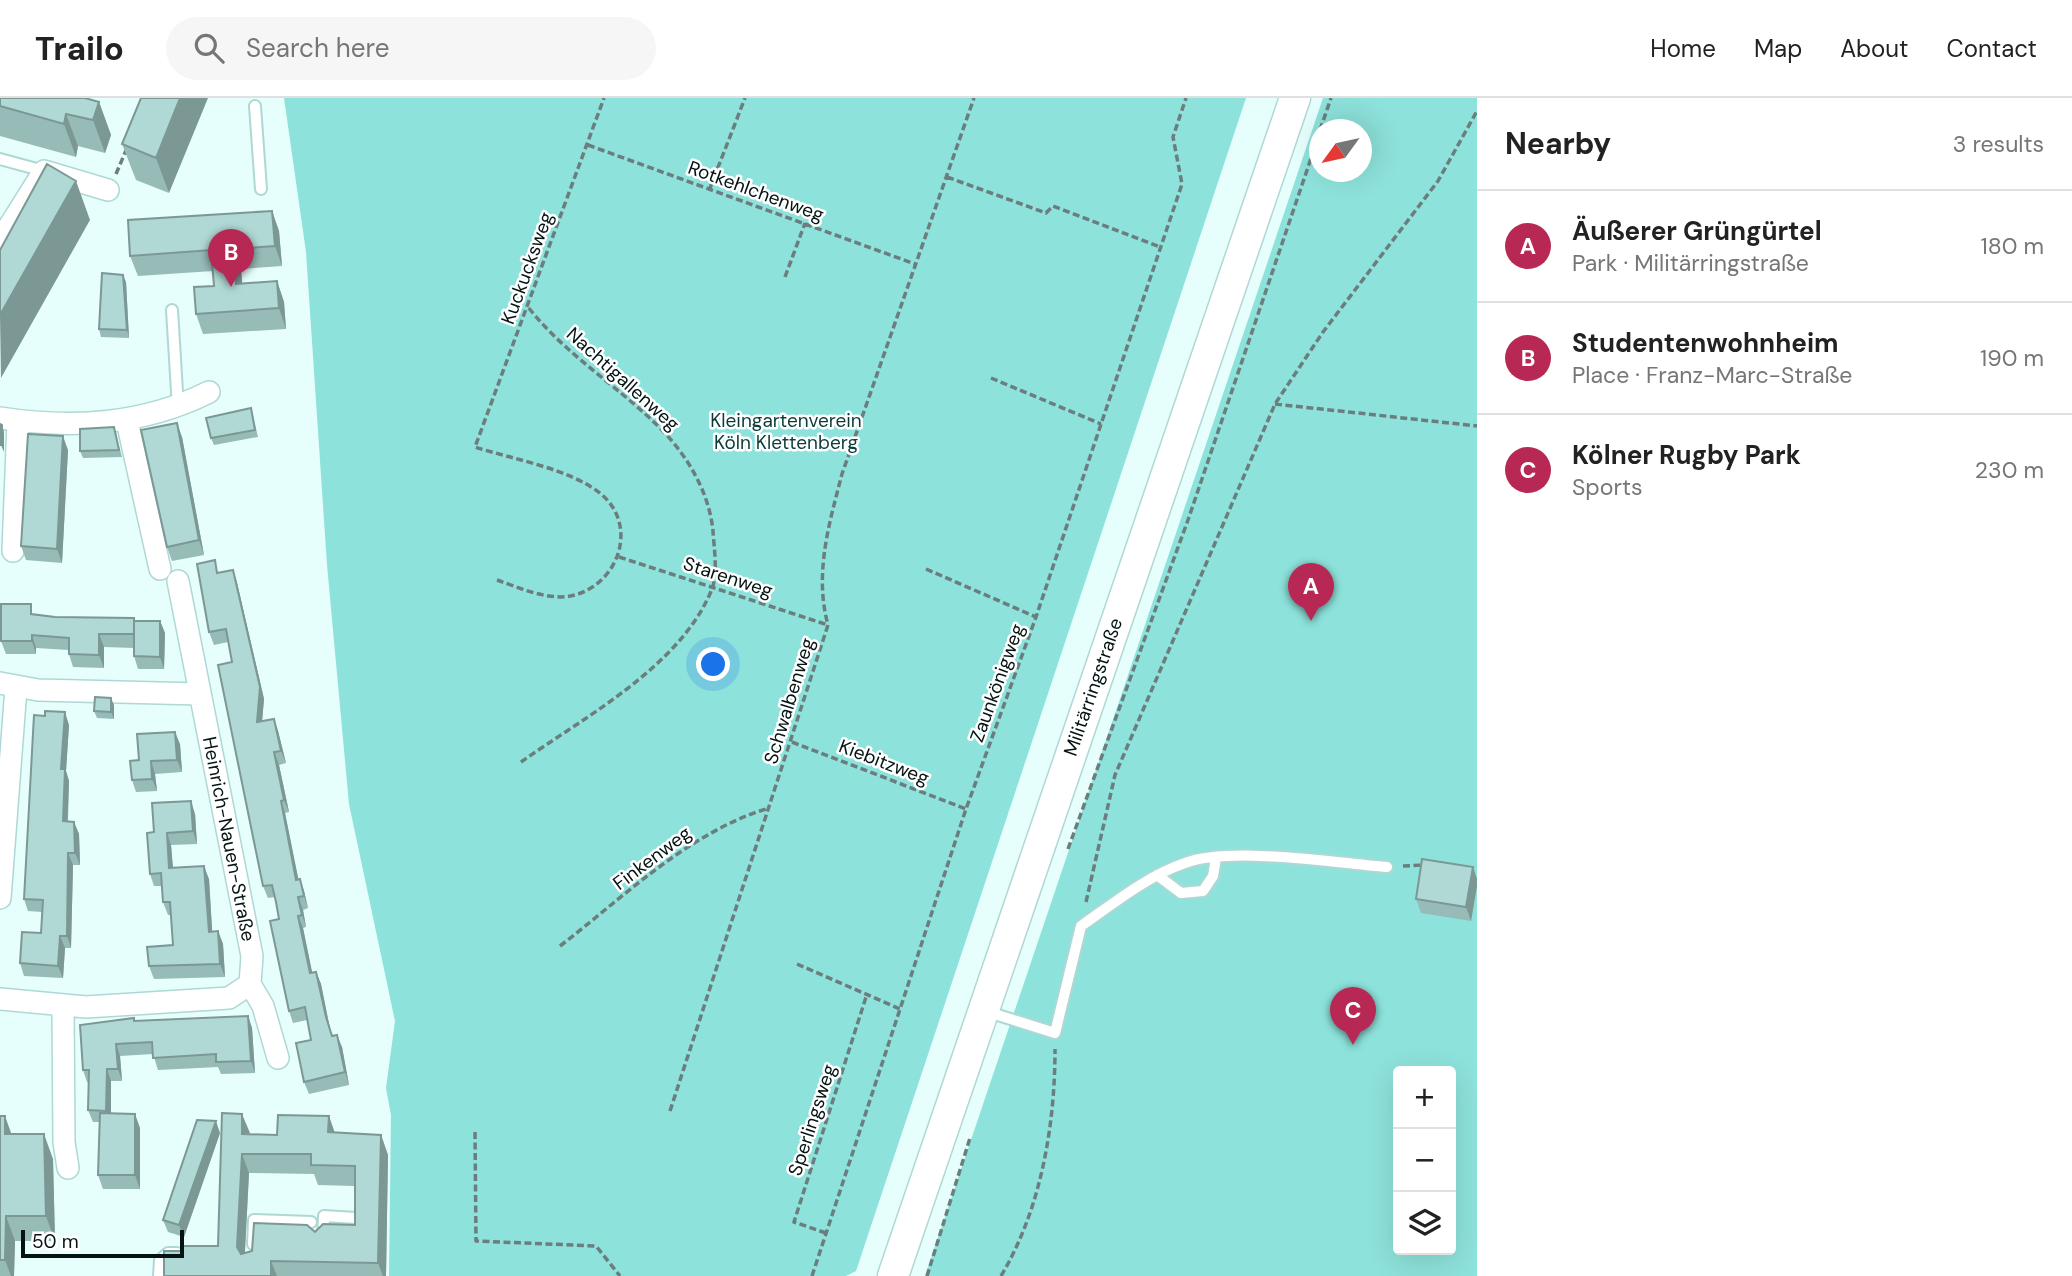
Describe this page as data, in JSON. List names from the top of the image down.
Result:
{
  "streets": {
    "main road": ["Militärringstraße"],
    "street": ["Heinrich-Nauen-Straße"],
    "path": [
      "Rotkehlchenweg",
      "Kuckucksweg",
      "Nachtigallenweg",
      "Starenweg",
      "Zaunkönigweg",
      "Schwalbenweg",
      "Kiebitzweg",
      "Finkenweg",
      "Sperlingsweg"
    ]
  },
  "crossings": [
    ["Rotkehlchenweg", "Kuckucksweg"],
    ["Rotkehlchenweg", "Schwalbenweg"],
    ["Kuckucksweg", "Nachtigallenweg"],
    ["Kuckucksweg", "Starenweg"],
    ["Nachtigallenweg", "Starenweg"],
    ["Starenweg", "Schwalbenweg"],
    ["Zaunkönigweg", "Kiebitzweg"],
    ["Zaunkönigweg", "Sperlingsweg"],
    ["Schwalbenweg", "Kiebitzweg"],
    ["Schwalbenweg", "Finkenweg"]
  ],
  "parks": ["Kleingartenverein Köln Klettenberg"],
  "scale_bar": "50 m",
  "north": "bottom left",
  "page": {
    "header": "Trailo",
    "search": "Search here",
    "nav": [
      "Home",
      "Map",
      "About",
      "Contact"
    ],
    "heading": ["Nearby", "3 results"],
    "list": [
      {
        "mark": "A",
        "name": "Äußerer Grüngürtel",
        "note": "Park · Militärringstraße",
        "value": "180 m"
      },
      {
        "mark": "B",
        "name": "Studentenwohnheim",
        "note": "Place · Franz-Marc-Straße",
        "value": "190 m"
      },
      {
        "mark": "C",
        "name": "Kölner Rugby Park",
        "note": "Sports",
        "value": "230 m"
      }
    ],
    "pins": ["B", "A", "C"],
    "map_buttons": ["+", "−"],
    "scale": "50 m"
  }
}
